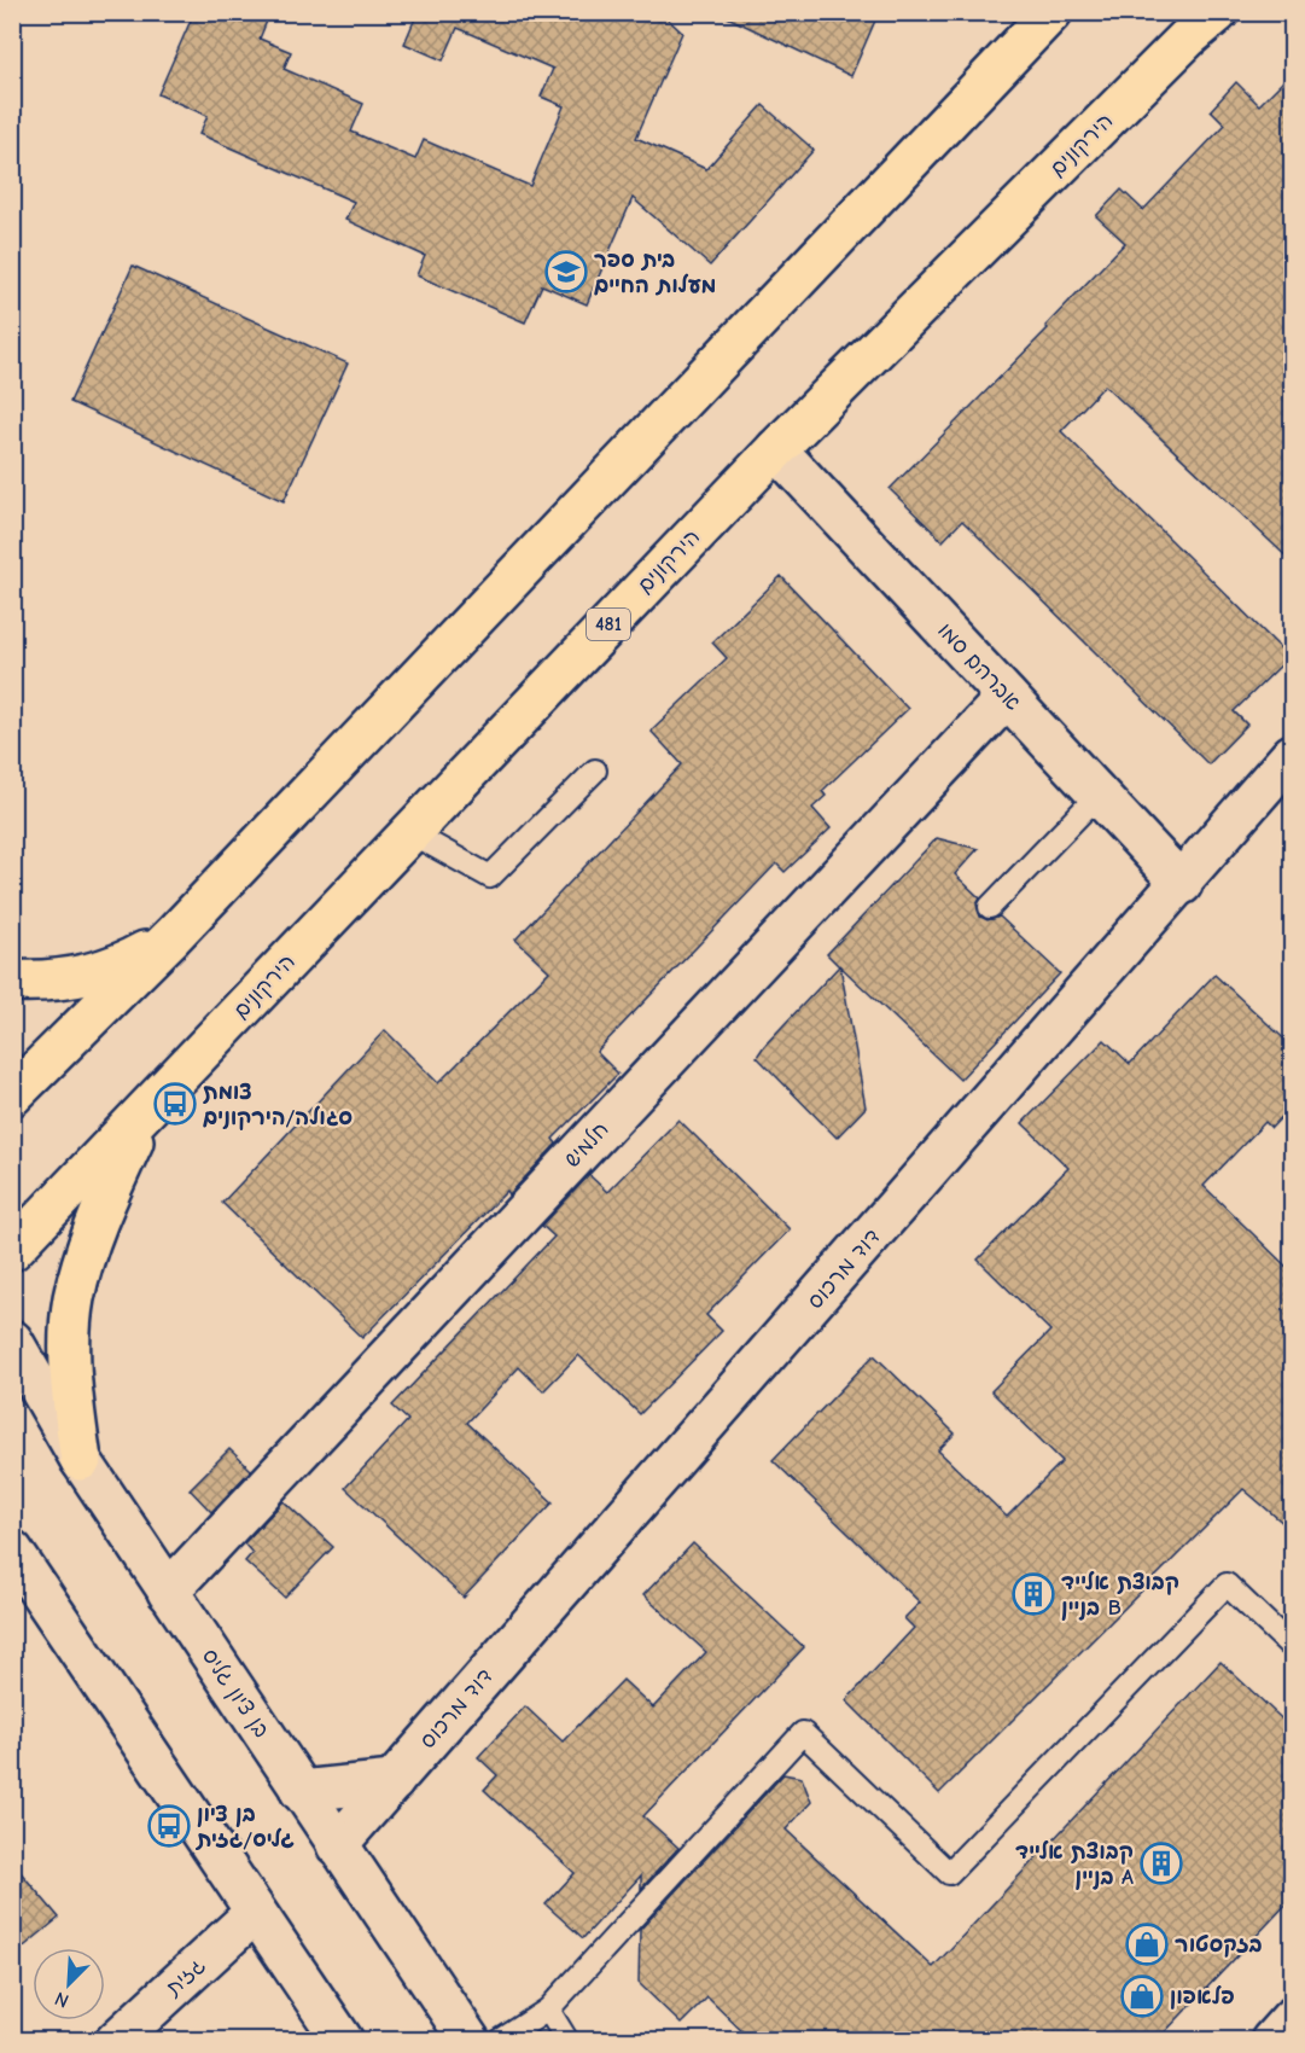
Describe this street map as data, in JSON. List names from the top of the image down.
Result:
{
  "streets": {
    "main road": ["הירקונים", "481"],
    "street": [
      "אברהם סמו",
      "חלמיש",
      "דוד מרכוס",
      "בן ציון גליס",
      "גזית"
    ]
  },
  "crossings": [
    ["הירקונים", "אברהם סמו"],
    ["אברהם סמו", "חלמיש"],
    ["אברהם סמו", "דוד מרכוס"],
    ["חלמיש", "בן ציון גליס"],
    ["דוד מרכוס", "בן ציון גליס"]
  ],
  "places": {
    "school or university": ["בית ספר מעלות החיים"],
    "bus stop": ["צומת סגולה/הירקונים", "בן ציון גליס/גזית"],
    "building": ["קבוצת אלייד בניין B", "קבוצת אלייד בניין A"],
    "shop": ["בזקסטור", "פלאפון"]
  },
  "north": "bottom left"
}
